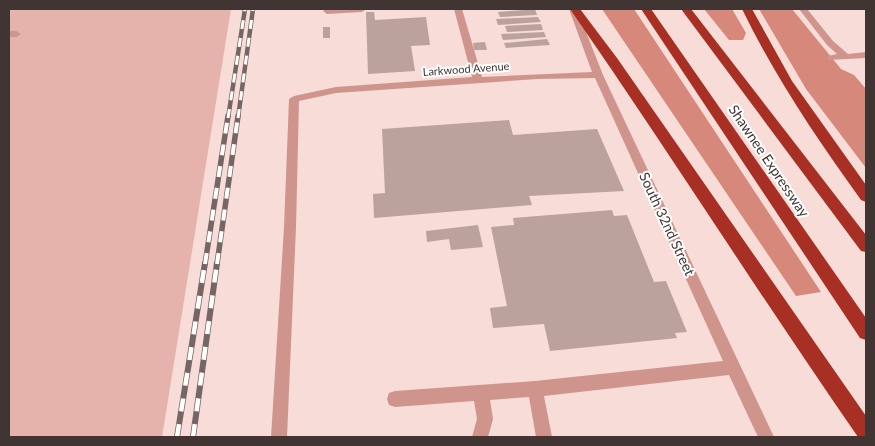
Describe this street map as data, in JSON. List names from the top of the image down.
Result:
{
  "streets": {
    "highway": ["Shawnee Expressway"],
    "street": ["Larkwood Avenue", "South 32nd Street"]
  },
  "crossings": [
    ["Larkwood Avenue", "South 32nd Street"]
  ]
}
